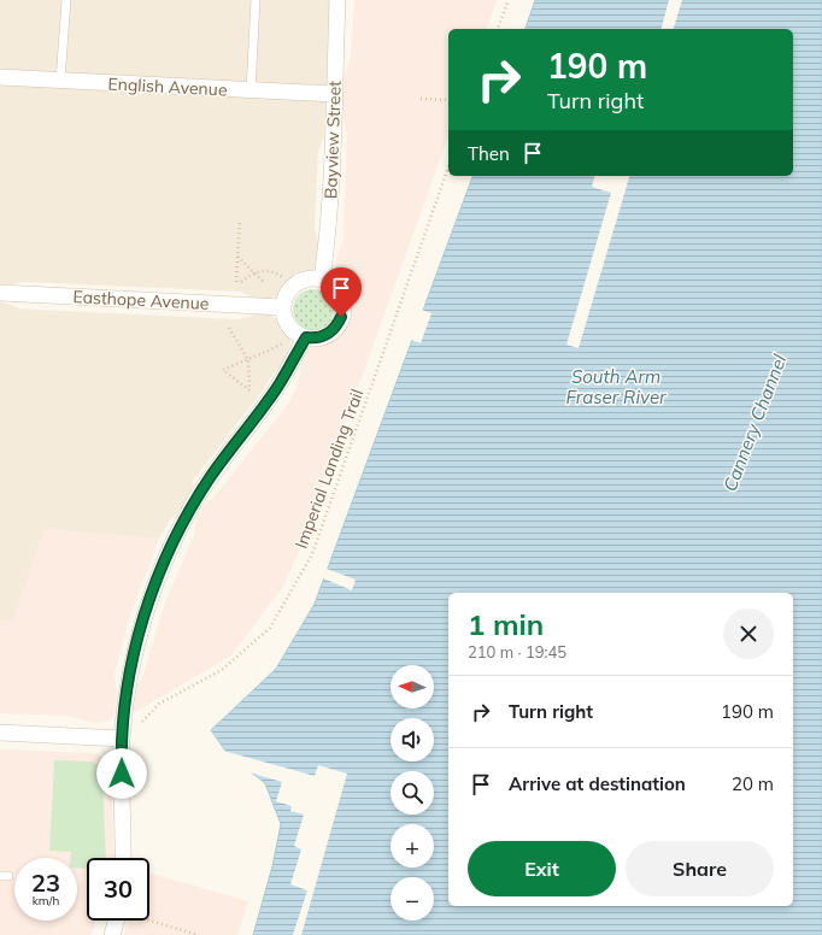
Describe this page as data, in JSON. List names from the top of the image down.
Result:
{
  "streets": {
    "street": ["English Avenue", "Bayview Street", "Easthope Avenue"],
    "path": ["Imperial Landing Trail"]
  },
  "crossings": [
    ["English Avenue", "Bayview Street"],
    ["Bayview Street", "Easthope Avenue"]
  ],
  "water": ["South Arm Fraser River", "Cannery Channel"],
  "north": "left",
  "page": {
    "turn": ["190 m", "Turn right"],
    "then": "Then",
    "heading": ["1 min", "210 m · 19:45"],
    "map_buttons": ["+", "−"],
    "list": [
      {
        "name": "Turn right",
        "value": "190 m"
      },
      {
        "name": "Arrive at destination",
        "value": "20 m"
      }
    ],
    "buttons": ["Exit", "Share"],
    "speed": "23 km/h",
    "limit": "30"
  }
}
